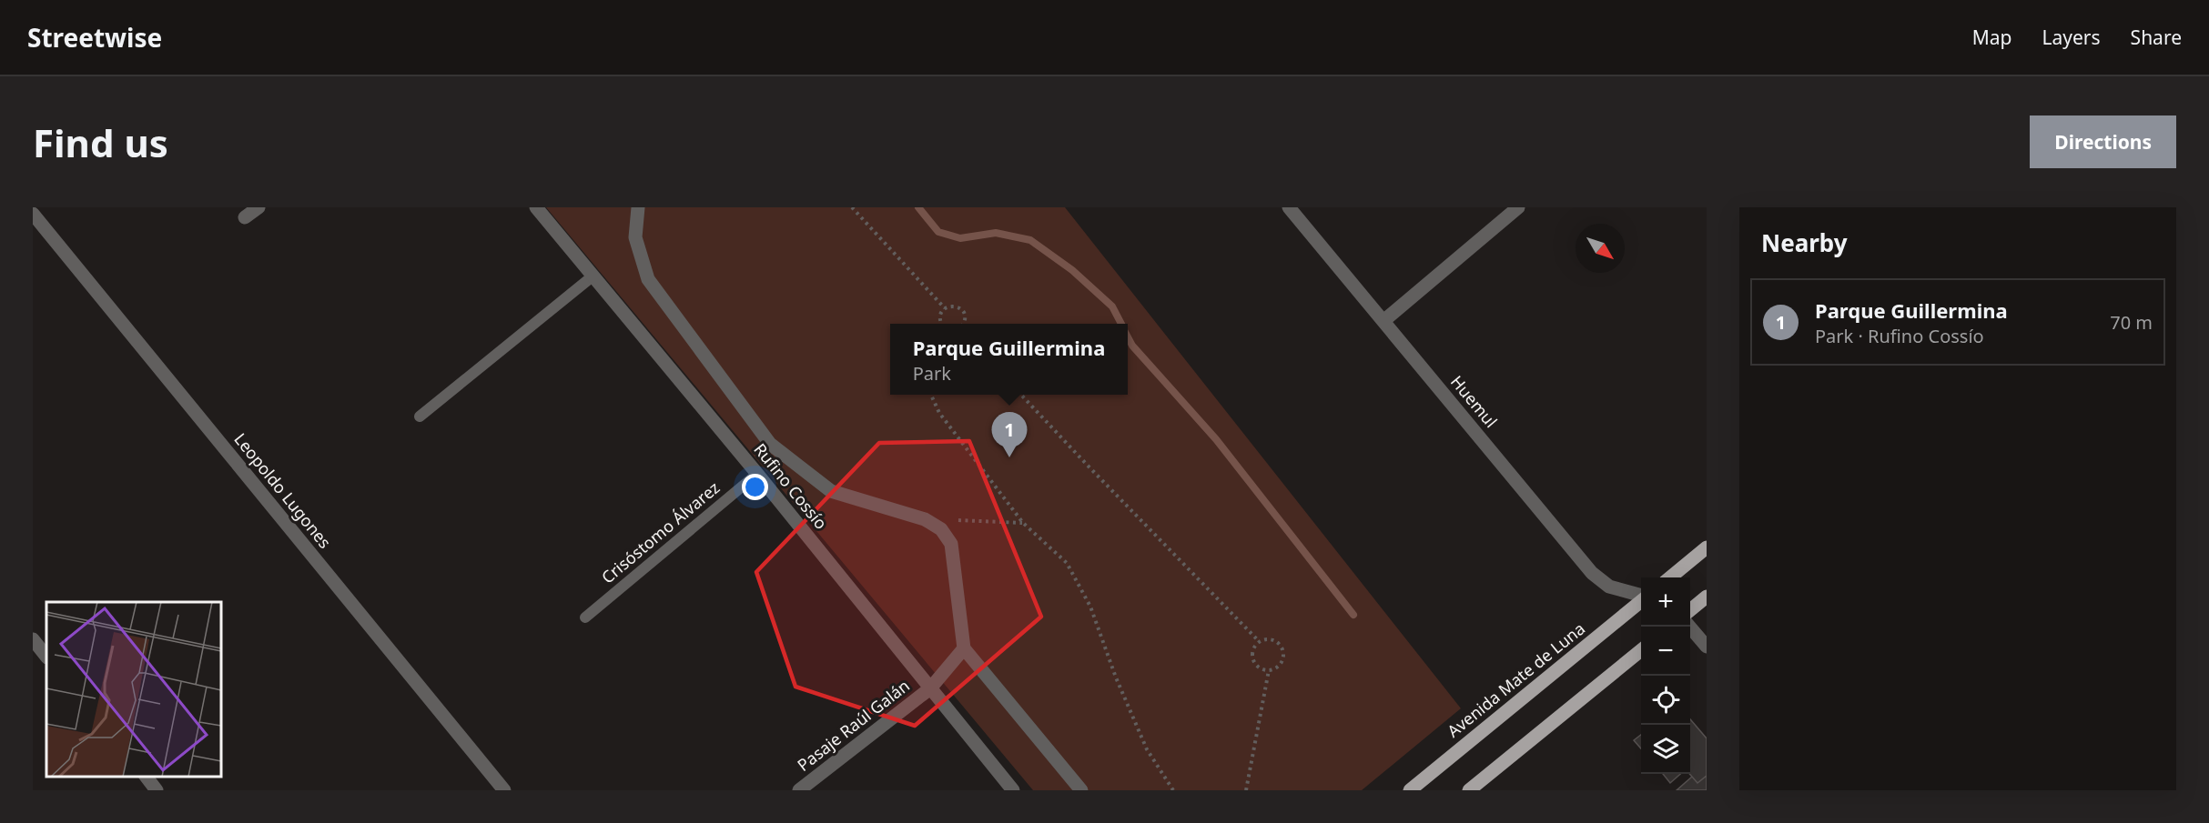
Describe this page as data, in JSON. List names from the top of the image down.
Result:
{
  "streets": {
    "main road": ["Avenida Mate de Luna"],
    "street": [
      "Huemul",
      "Rufino Cossío",
      "Leopoldo Lugones",
      "Pasaje Raúl Galán"
    ],
    "lane": ["Crisóstomo Álvarez"]
  },
  "crossings": [
    ["Rufino Cossío", "Crisóstomo Álvarez"],
    ["Rufino Cossío", "Pasaje Raúl Galán"]
  ],
  "north": "bottom right",
  "page": {
    "header": "Streetwise",
    "nav": ["Map", "Layers", "Share"],
    "buttons": "Directions",
    "title": "Find us",
    "heading": "Nearby",
    "list": [
      {
        "mark": "1",
        "name": "Parque Guillermina",
        "note": "Park · Rufino Cossío",
        "value": "70 m"
      }
    ],
    "popup": ["Parque Guillermina", "Park"],
    "pins": "1",
    "map_buttons": ["+", "−"]
  }
}
